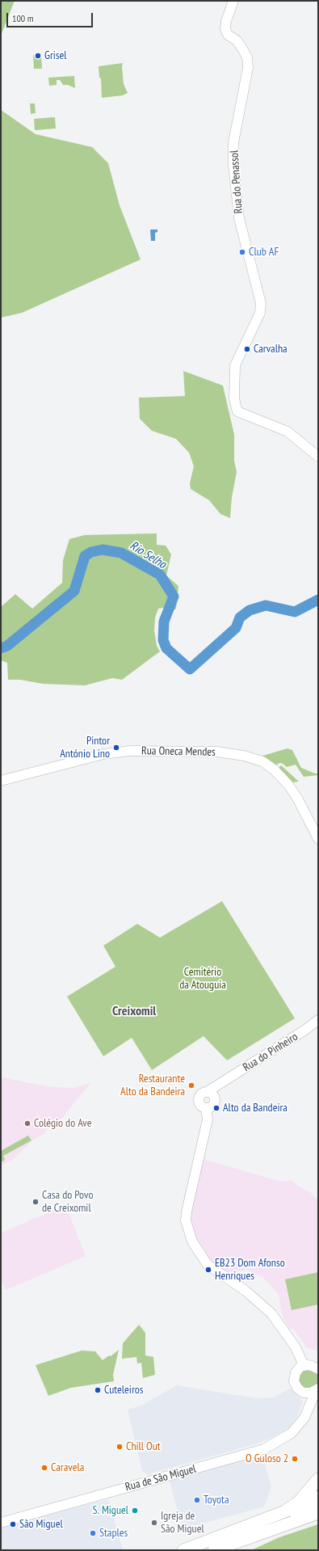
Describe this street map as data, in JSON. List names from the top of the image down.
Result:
{
  "streets": {
    "street": [
      "Rua do Penassol",
      "Rua Oneca Mendes",
      "Rua do Pinheiro",
      "Rua de São Miguel"
    ]
  },
  "districts": ["Creixomil"],
  "water": ["Rio Selho"],
  "parks": ["Cemitério da Atouguia"],
  "places": [
    "Grisel",
    "Club AF",
    "Carvalha",
    "Pintor António Lino",
    "Restaurante Alto da Bandeira",
    "Alto da Bandeira",
    "Colégio do Ave",
    "Casa do Povo de Creixomil",
    "EB23 Dom Afonso Henriques",
    "Cuteleiros",
    "Chill Out",
    "O Guloso 2",
    "Caravela",
    "Toyota",
    "S. Miguel",
    "Igreja de São Miguel",
    "São Miguel",
    "Staples"
  ],
  "scale_bar": "100 m"
}
